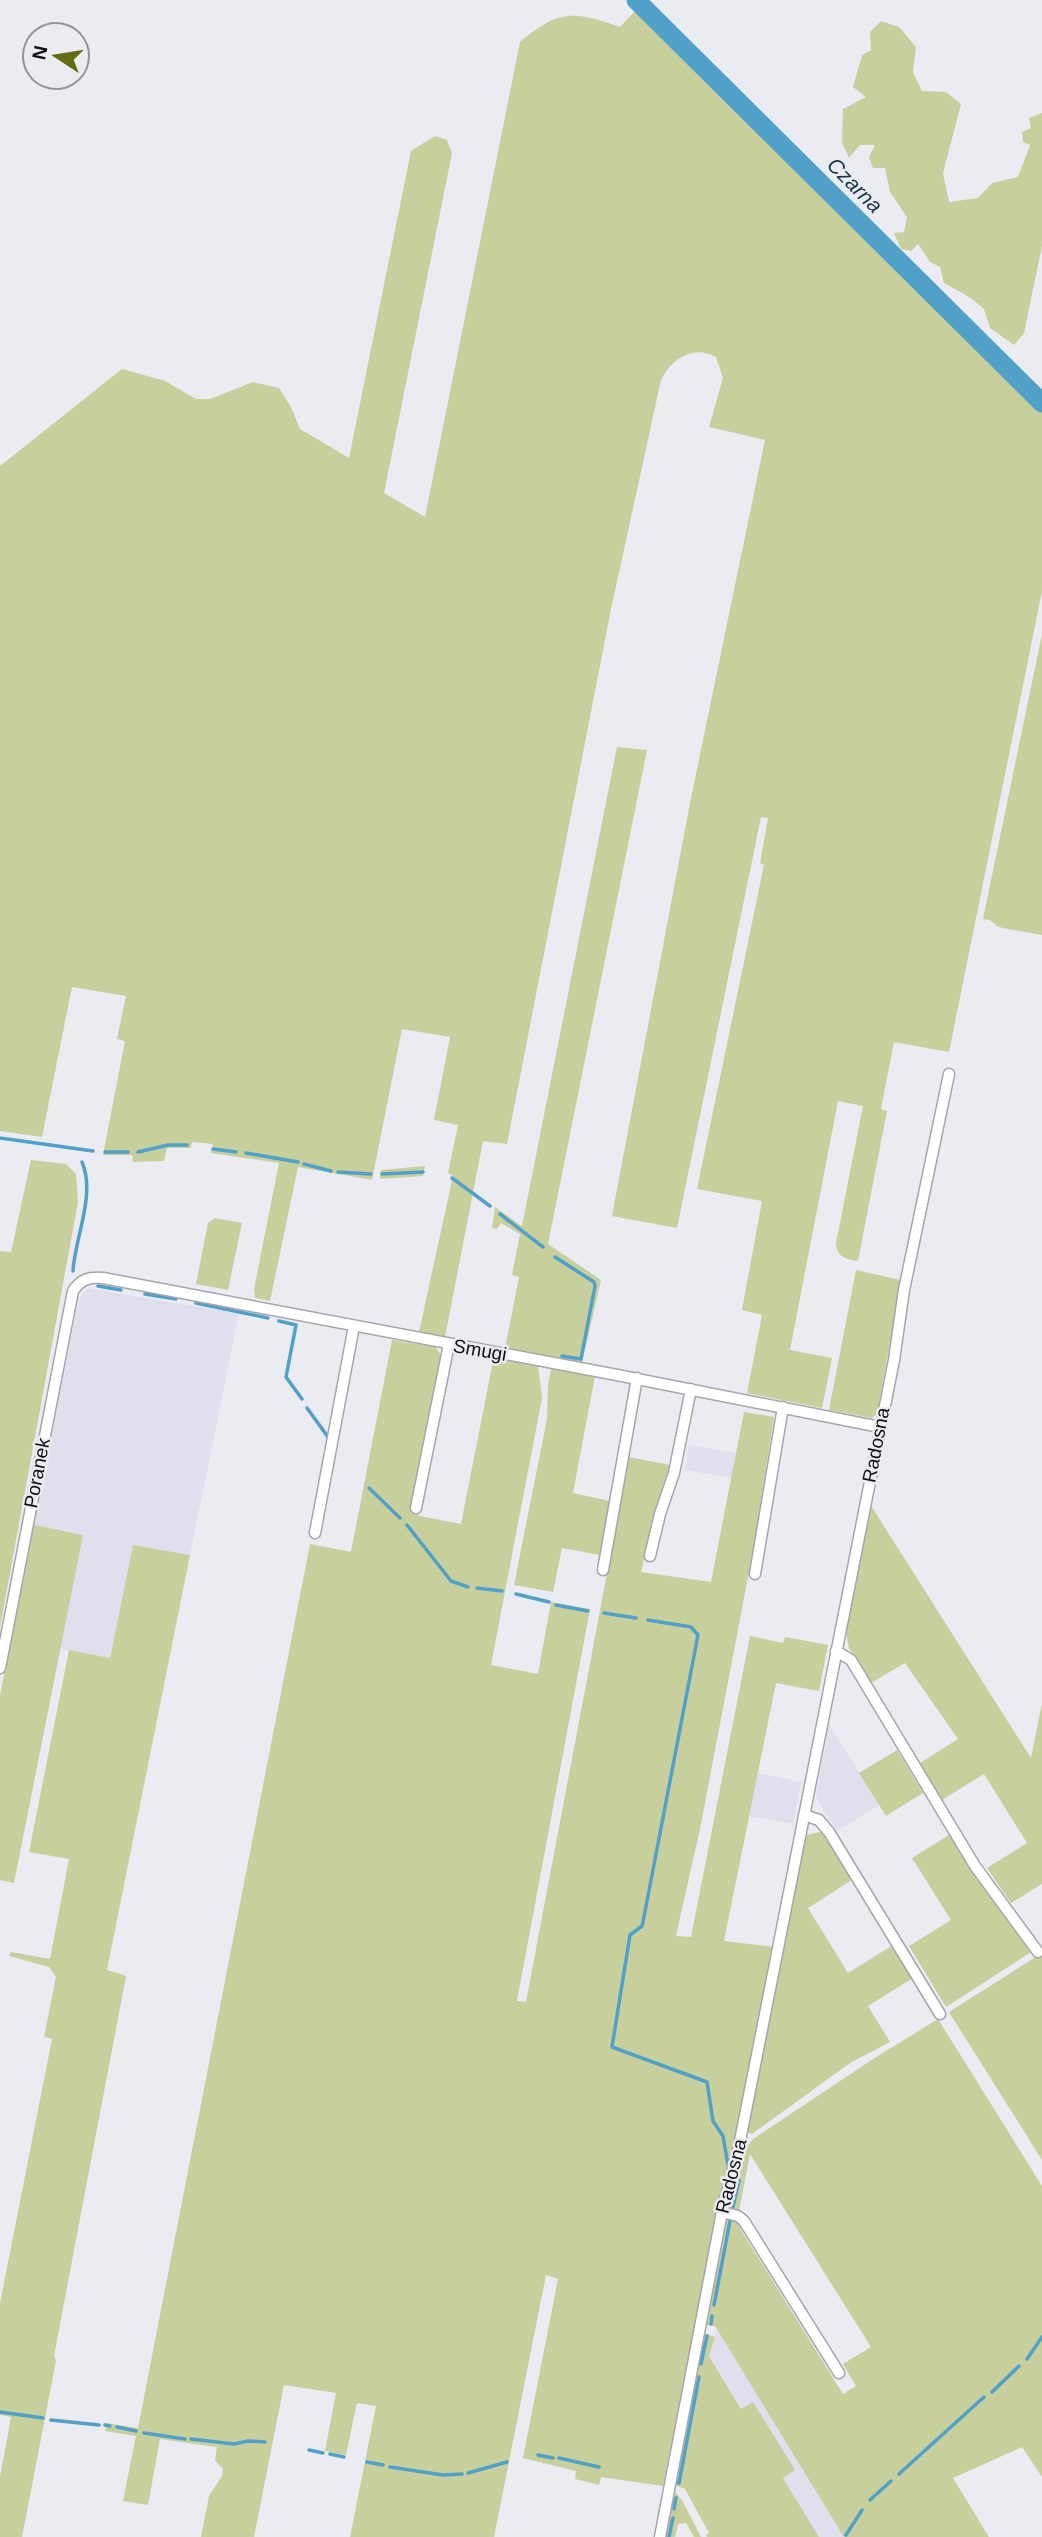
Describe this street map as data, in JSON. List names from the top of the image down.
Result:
{
  "streets": {
    "street": ["Smugi", "Radosna", "Poranek"]
  },
  "crossings": [
    ["Smugi", "Radosna"],
    ["Smugi", "Poranek"]
  ],
  "water": ["Czarna"],
  "north": "left"
}
